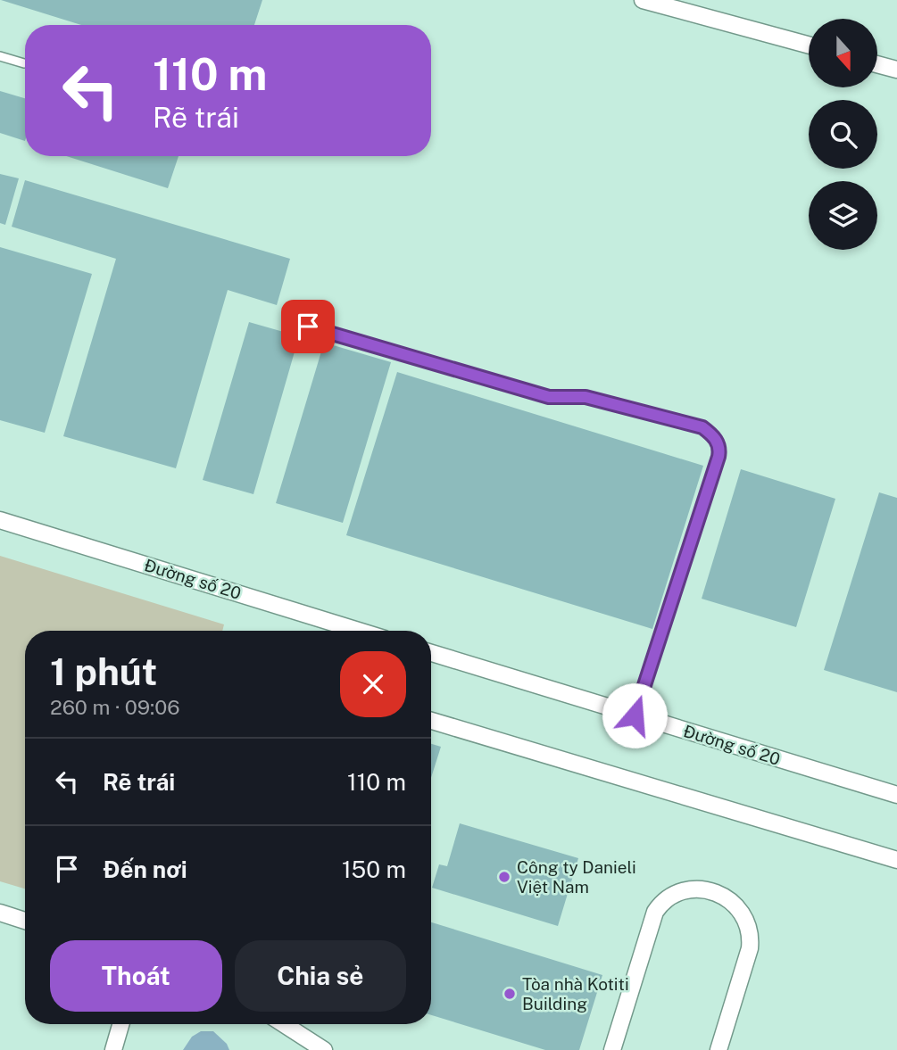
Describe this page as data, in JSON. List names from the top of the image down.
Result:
{
  "streets": {
    "street": ["Đường số 20"]
  },
  "places": ["Công ty Danieli Việt Nam", "Tòa nhà Kotiti Building"],
  "north": "bottom",
  "page": {
    "turn": ["110 m", "Rẽ trái"],
    "heading": ["1 phút", "260 m · 09:06"],
    "list": [
      {
        "name": "Rẽ trái",
        "value": "110 m"
      },
      {
        "name": "Đến nơi",
        "value": "150 m"
      }
    ],
    "buttons": ["Thoát", "Chia sẻ"]
  }
}
